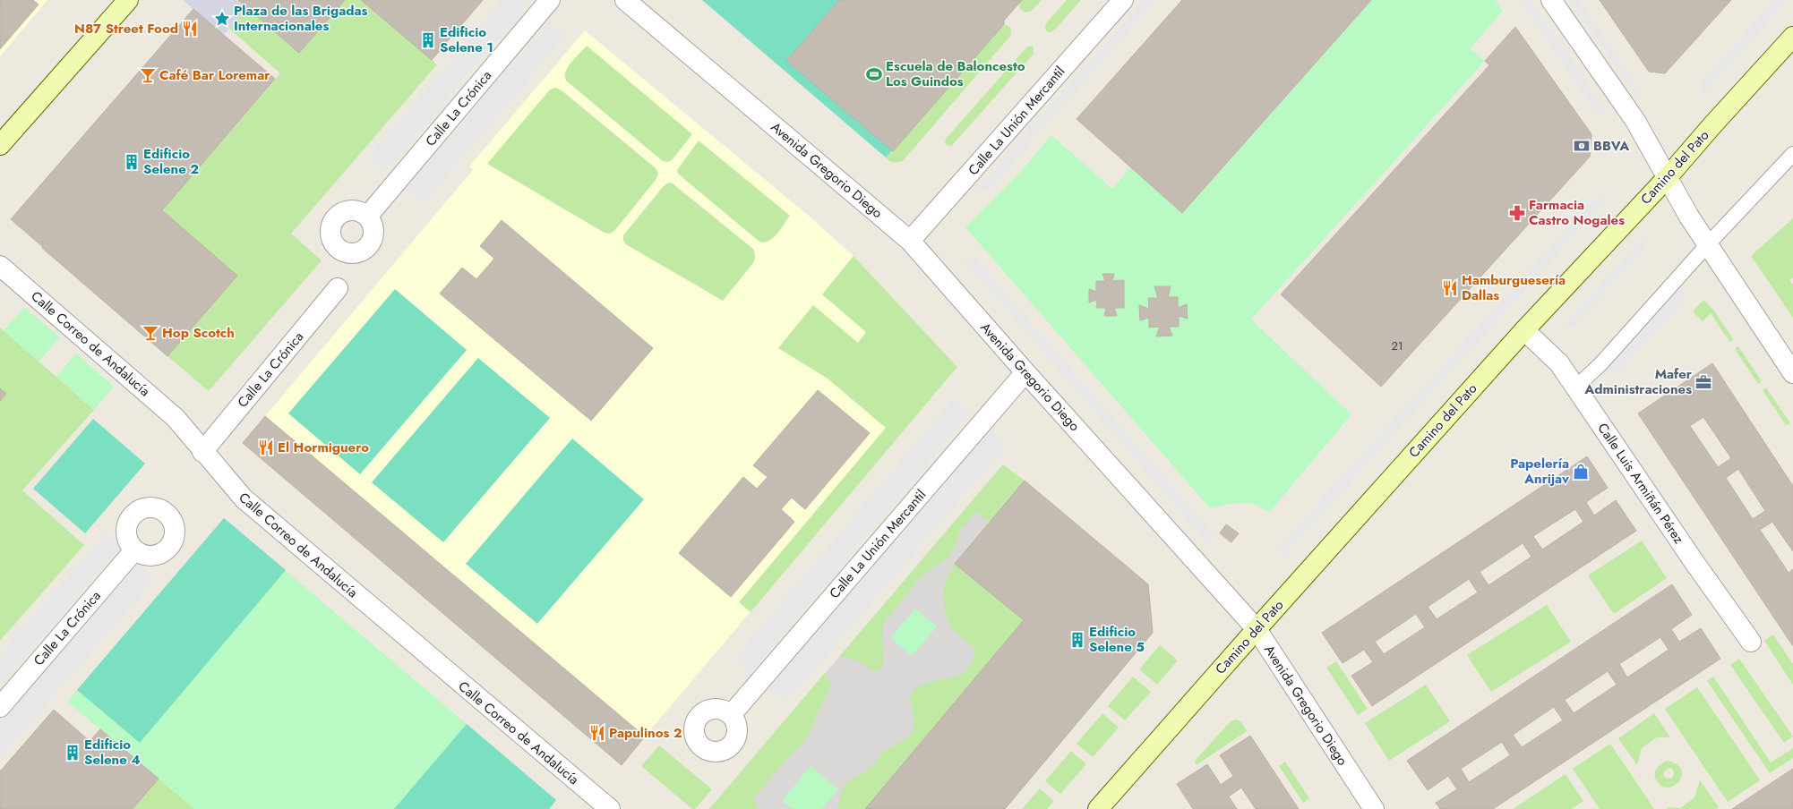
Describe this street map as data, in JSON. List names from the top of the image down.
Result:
{
  "streets": {
    "street": [
      "Calle La Crónica",
      "Calle La Unión Mercantil",
      "Camino del Pato",
      "Avenida Gregorio Diego",
      "Calle Correo de Andalucía",
      "Calle Luis Armiñán Pérez"
    ]
  },
  "crossings": [
    ["Calle La Crónica", "Calle Correo de Andalucía"],
    ["Calle La Unión Mercantil", "Avenida Gregorio Diego"],
    ["Camino del Pato", "Avenida Gregorio Diego"],
    ["Camino del Pato", "Calle Luis Armiñán Pérez"]
  ],
  "places": {
    "place": ["Plaza de las Brigadas Internacionales"],
    "restaurant": [
      "N87 Street Food",
      "Hamburguesería Dallas",
      "El Hormiguero",
      "Papulinos 2"
    ],
    "building": [
      "Edificio Selene 1",
      "Edificio Selene 2",
      "Edificio Selene 5",
      "Edificio Selene 4"
    ],
    "sports": ["Escuela de Baloncesto Los Guindos"],
    "bar": ["Café Bar Loremar", "Hop Scotch"],
    "bank": ["BBVA"],
    "pharmacy": ["Farmacia Castro Nogales"],
    "office": ["Mafer Administraciones"],
    "shop": ["Papelería Anrijav"]
  },
  "house_numbers": ["21"]
}
